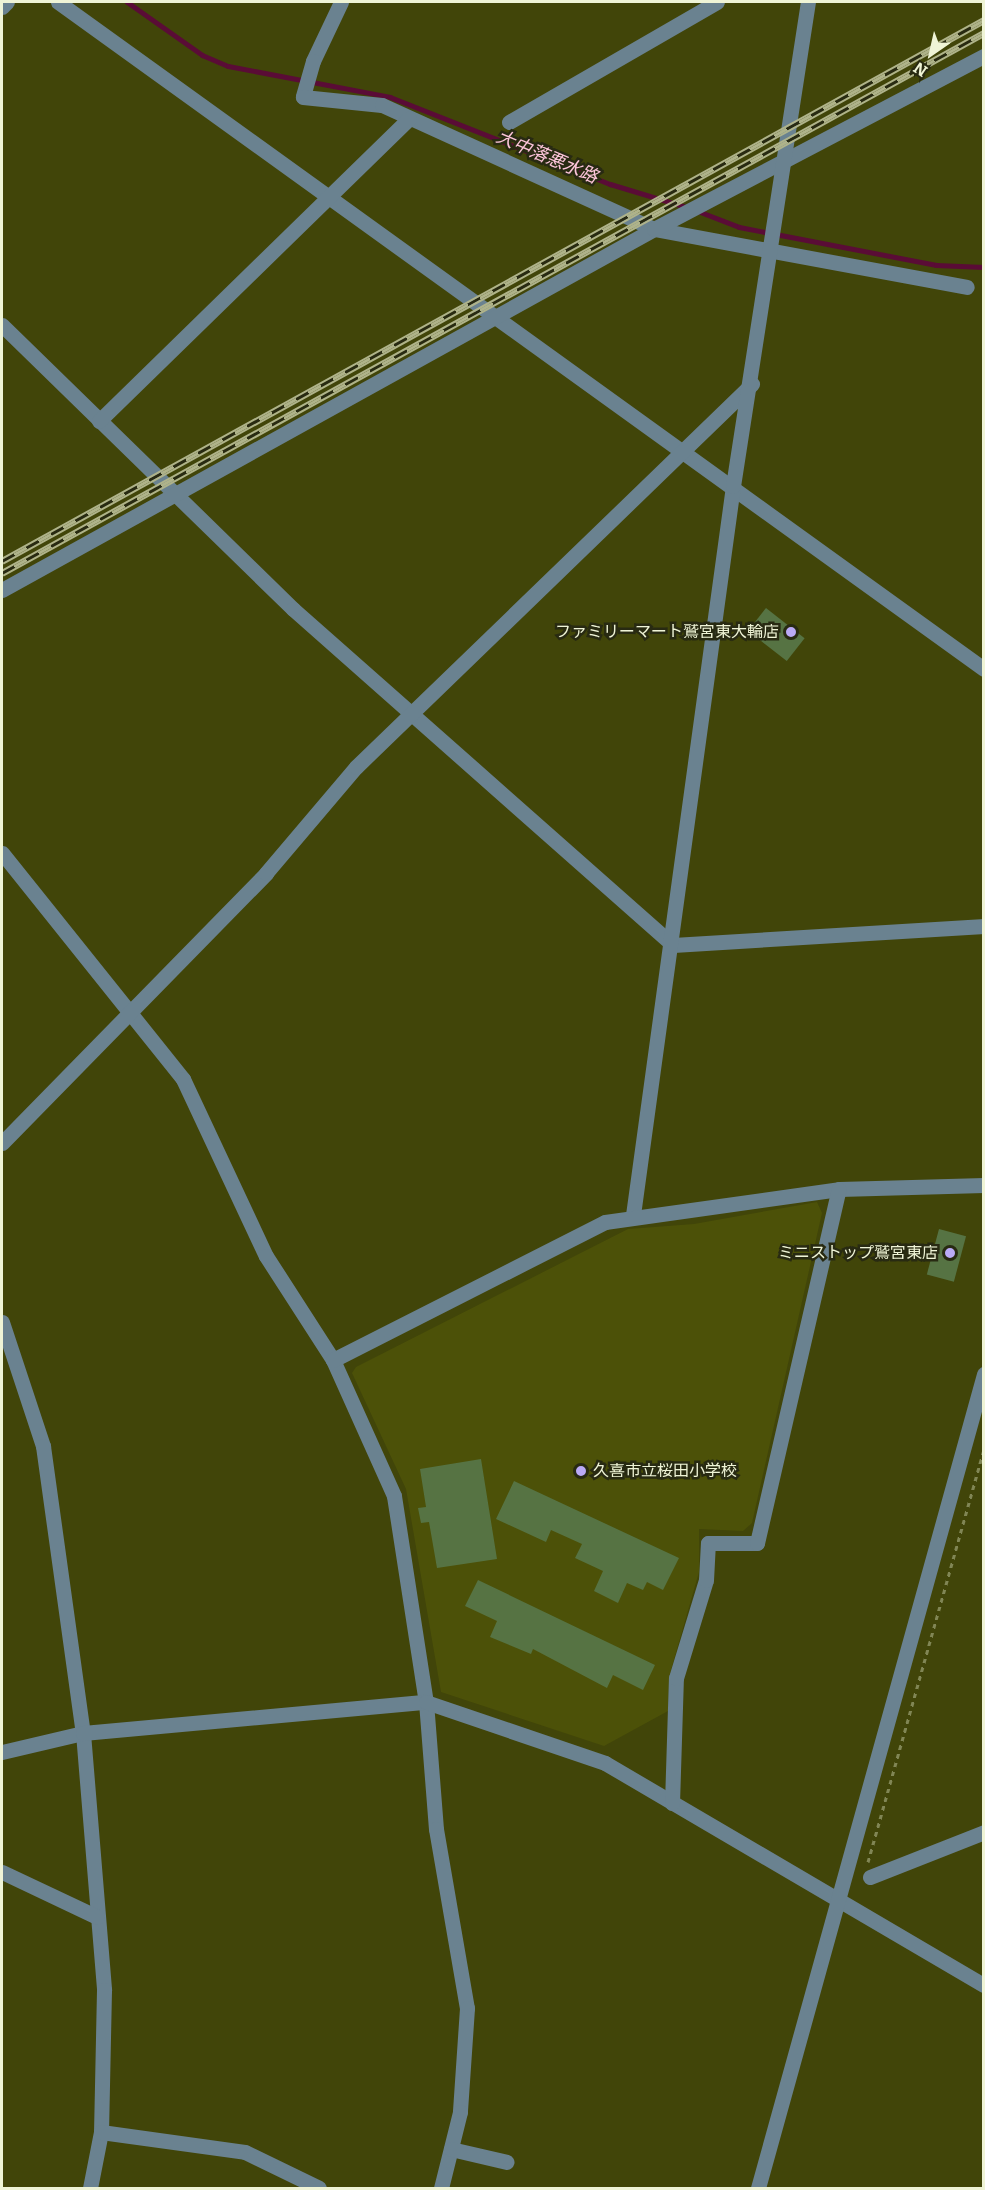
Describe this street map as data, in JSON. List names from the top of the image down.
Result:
{
  "water": ["大中落悪水路"],
  "places": ["ファミリーマート鷲宮東大輪店", "ミニストップ鷲宮東店", "久喜市立桜田小学校"],
  "north": "bottom left"
}
